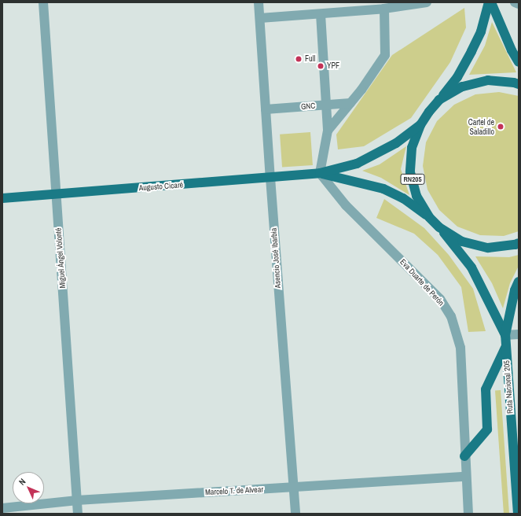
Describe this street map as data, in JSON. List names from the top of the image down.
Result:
{
  "streets": {
    "main road": ["RN205", "Augusto Cicaré", "Ruta Nacional 205"],
    "street": [
      "GNC",
      "Miguel Ángel Volonté",
      "Asencio José Ibarbia",
      "Eva Duarte de Perón",
      "Marcelo T. de Alvear"
    ]
  },
  "crossings": [
    ["GNC", "Asencio José Ibarbia"],
    ["Augusto Cicaré", "Miguel Ángel Volonté"],
    ["Augusto Cicaré", "Asencio José Ibarbia"],
    ["Augusto Cicaré", "Eva Duarte de Perón"],
    ["Miguel Ángel Volonté", "Marcelo T. de Alvear"],
    ["Asencio José Ibarbia", "Marcelo T. de Alvear"],
    ["Eva Duarte de Perón", "Marcelo T. de Alvear"]
  ],
  "places": ["Full", "YPF", "Cartel de Saladillo"],
  "north": "top left"
}
